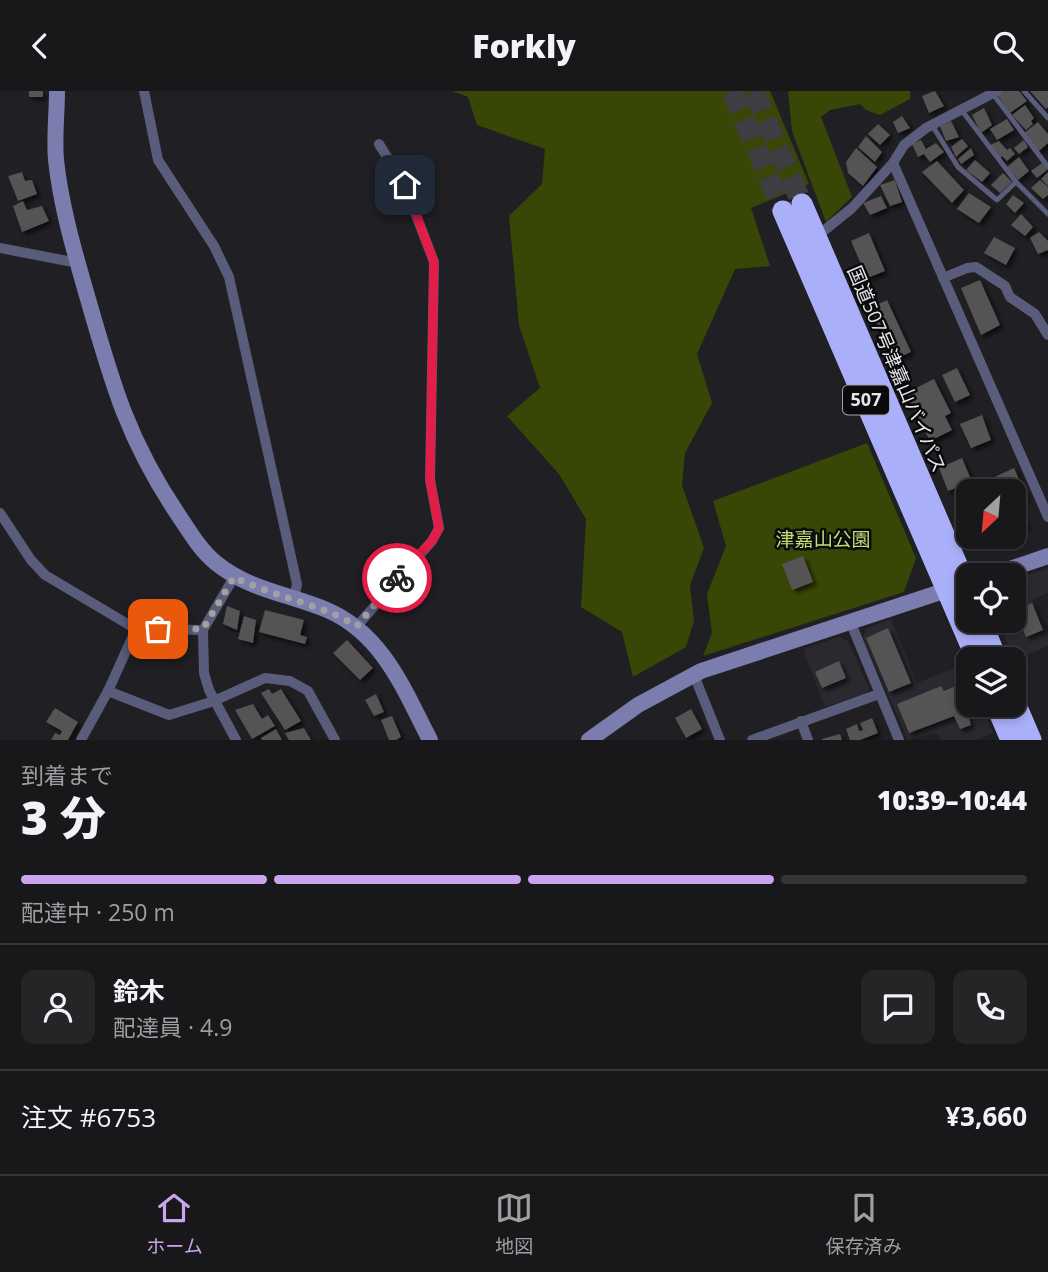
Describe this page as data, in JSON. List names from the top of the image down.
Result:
{
  "streets": {
    "highway": ["国道507号津嘉山バイパス", "507"]
  },
  "parks": ["津嘉山公園"],
  "north": "bottom left",
  "page": {
    "header": "Forkly",
    "heading": ["3 分", "到着まで", "10:39–10:44"],
    "panel": [
      "鈴木",
      "配達員 · 4.9",
      "注文 #6753",
      "¥3,660"
    ],
    "bar": "配達中 · 250 m",
    "tabs": ["ホーム", "地図", "保存済み"]
  }
}
